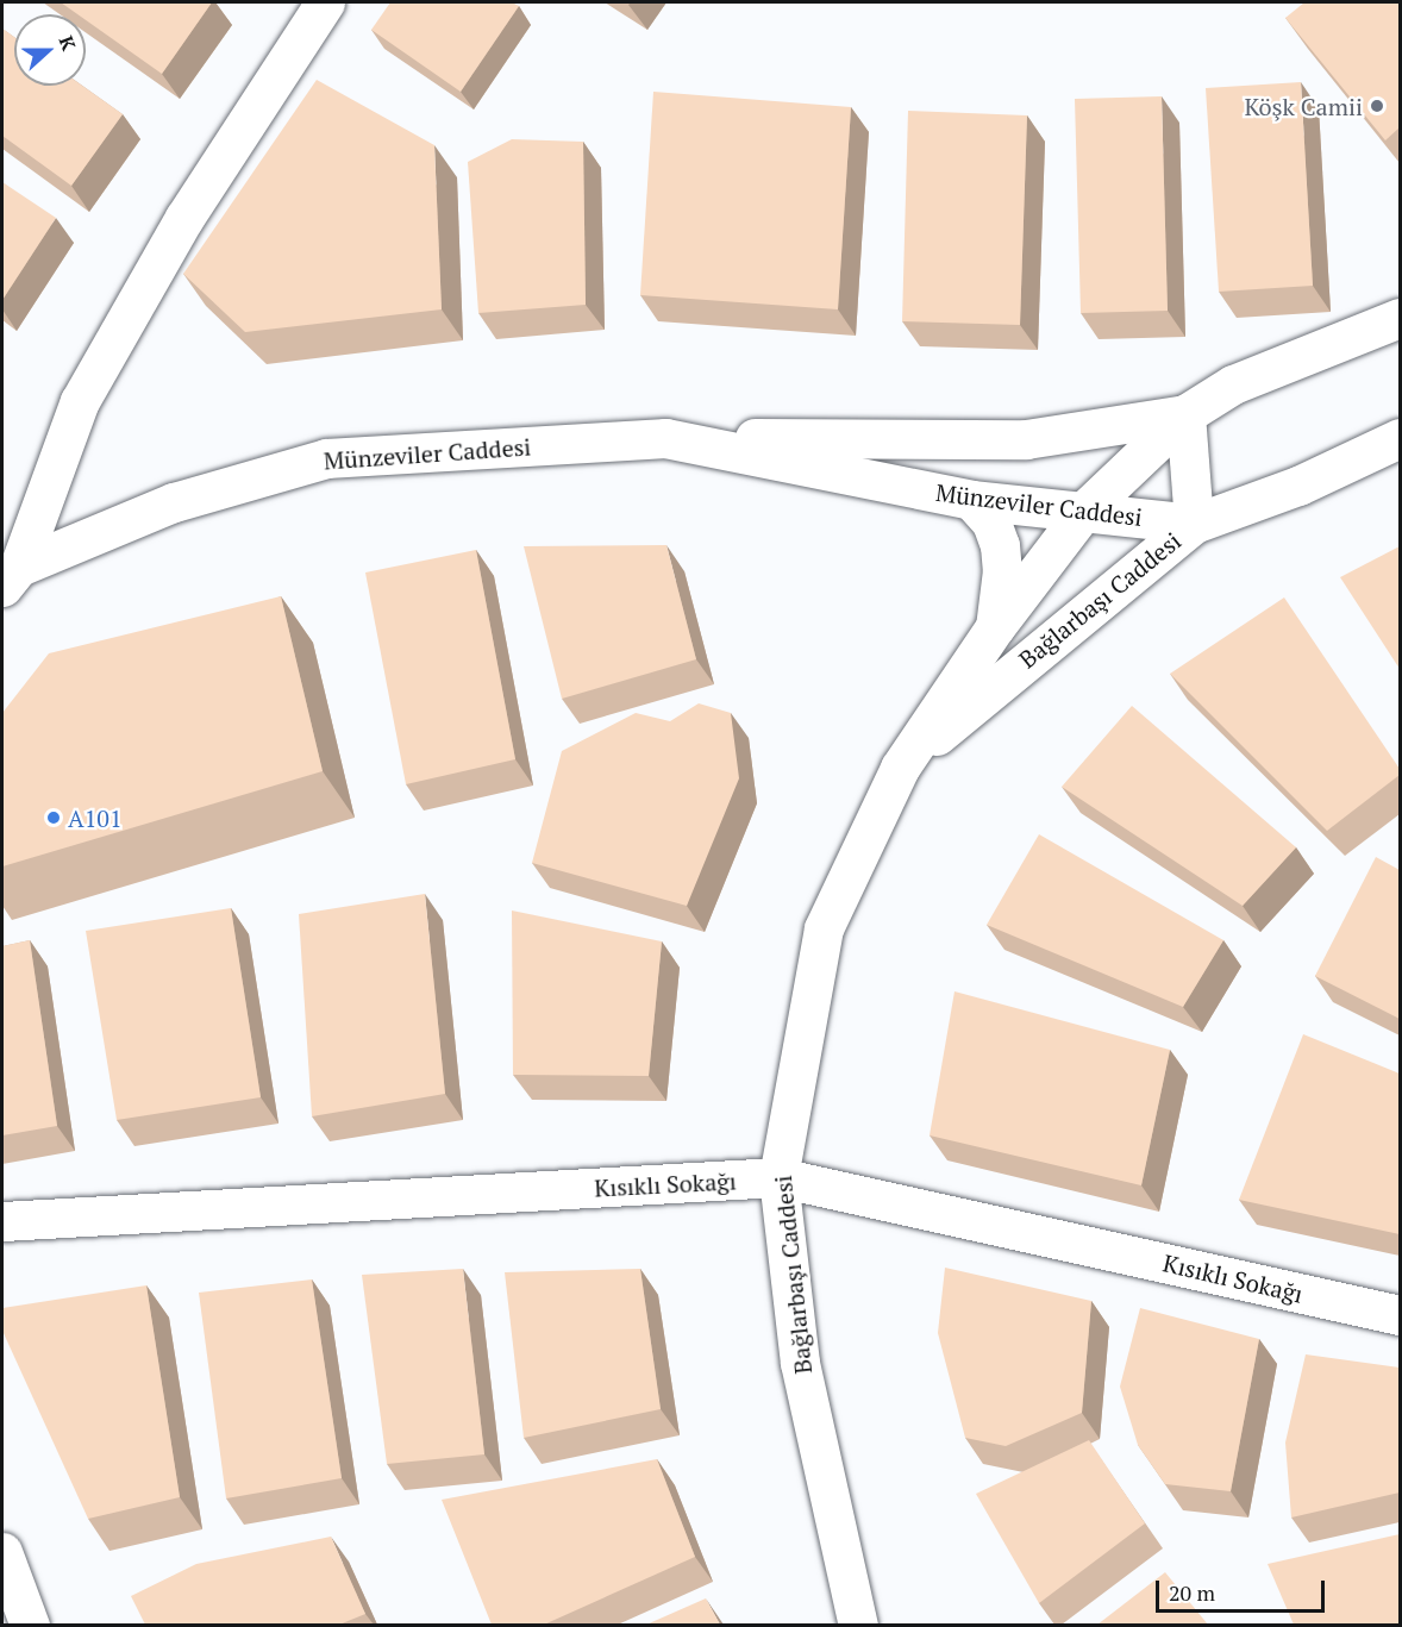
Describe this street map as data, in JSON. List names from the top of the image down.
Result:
{
  "streets": {
    "street": ["Münzeviler Caddesi", "Bağlarbaşı Caddesi", "Kısıklı Sokağı"]
  },
  "crossings": [
    ["Münzeviler Caddesi", "Bağlarbaşı Caddesi"],
    ["Bağlarbaşı Caddesi", "Kısıklı Sokağı"]
  ],
  "places": ["Köşk Camii", "A101"],
  "scale_bar": "20 m",
  "north": "right"
}
